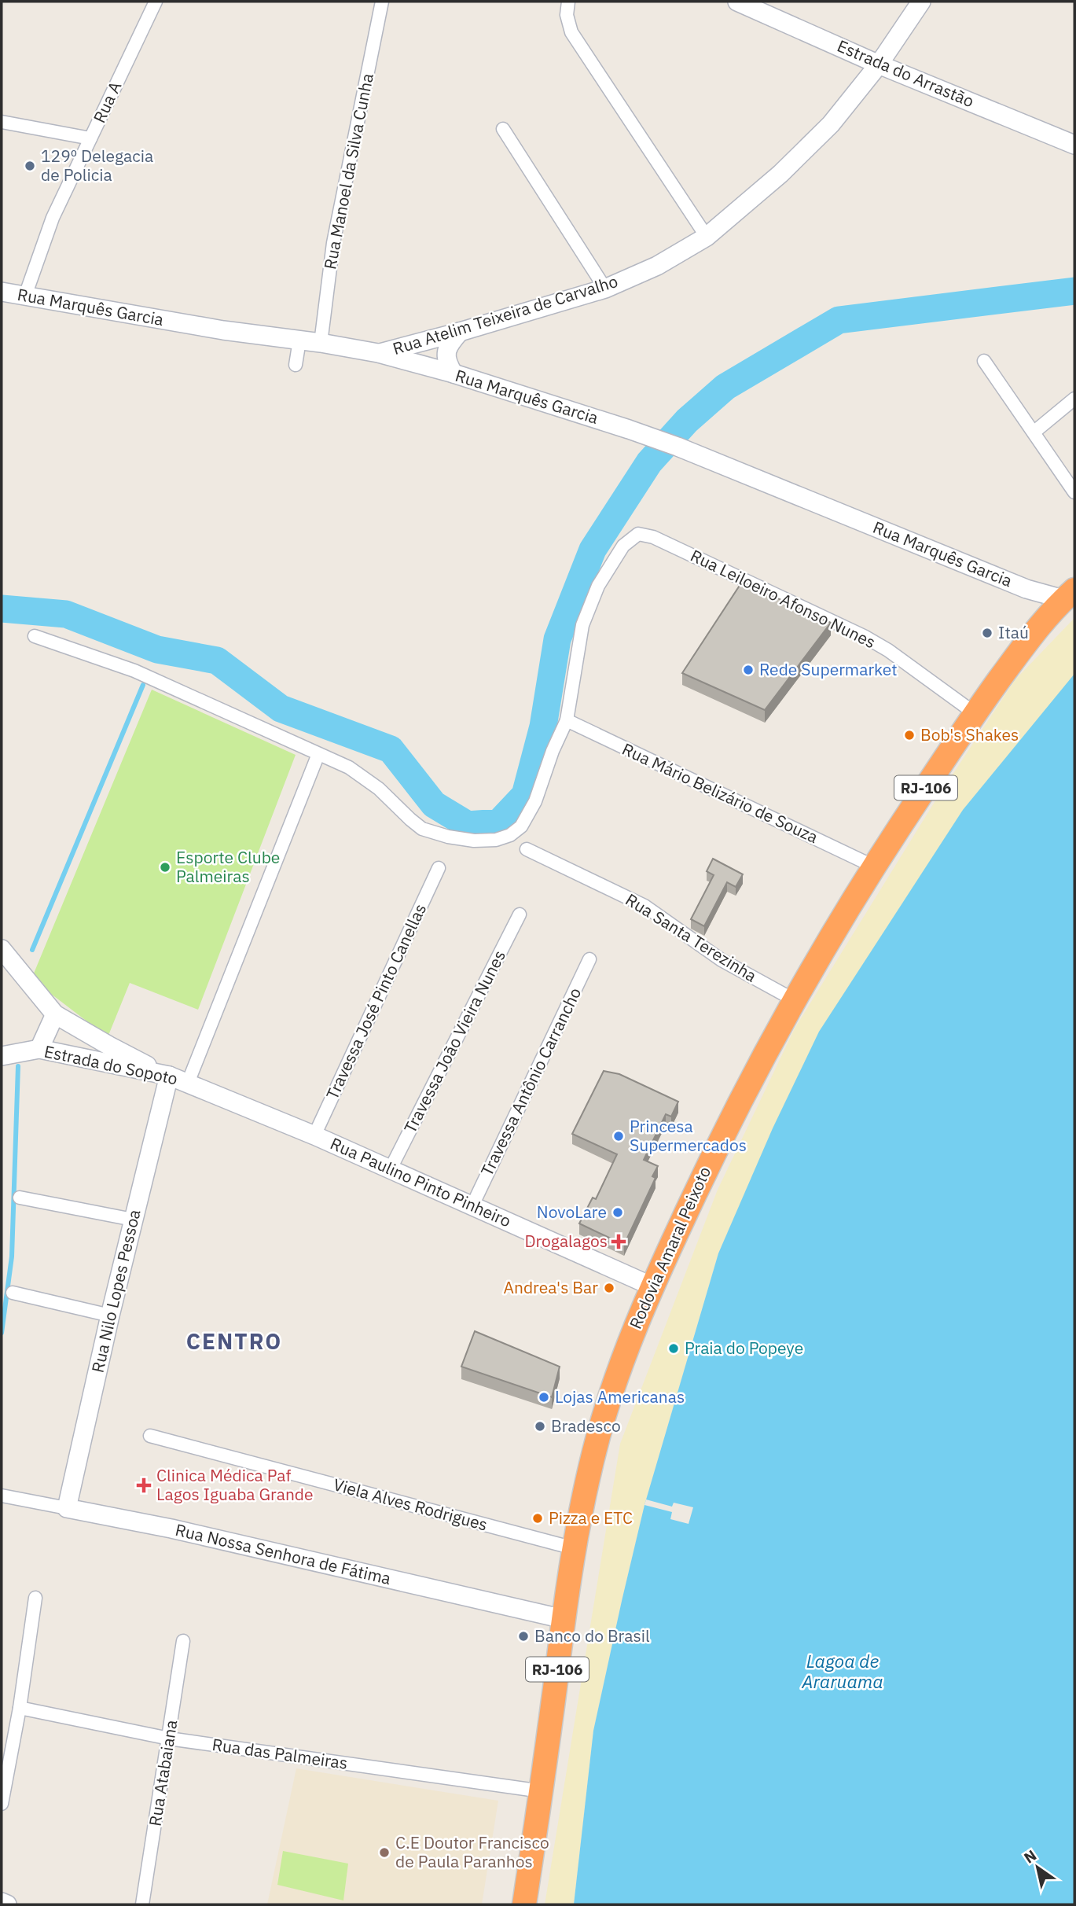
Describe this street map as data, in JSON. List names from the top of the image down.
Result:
{
  "streets": {
    "highway": ["RJ-106", "Rodovia Amaral Peixoto"],
    "street": [
      "Estrada do Arrastão",
      "Rua A",
      "Rua Manoel da Silva Cunha",
      "Rua Marquês Garcia",
      "Rua Atelim Teixeira de Carvalho",
      "Rua Leiloeiro Afonso Nunes",
      "Rua Mário Belizário de Souza",
      "Rua Santa Terezinha",
      "Travessa José Pinto Canellas",
      "Travessa João Vieira Nunes",
      "Estrada do Sopoto",
      "Travessa Antônio Carrancho",
      "Rua Paulino Pinto Pinheiro",
      "Rua Nilo Lopes Pessoa",
      "Viela Alves Rodrigues",
      "Rua Nossa Senhora de Fátima",
      "Rua das Palmeiras",
      "Rua Atabaiana"
    ]
  },
  "crossings": [
    ["Estrada do Arrastão", "Rua Atelim Teixeira de Carvalho"],
    ["Rua A", "Rua Marquês Garcia"],
    ["Rua Manoel da Silva Cunha", "Rua Marquês Garcia"],
    ["Rua Marquês Garcia", "Rua Atelim Teixeira de Carvalho"],
    ["Rua Marquês Garcia", "Rodovia Amaral Peixoto"],
    ["Rua Leiloeiro Afonso Nunes", "Rua Mário Belizário de Souza"],
    ["Rua Leiloeiro Afonso Nunes", "Rodovia Amaral Peixoto"],
    ["Rua Mário Belizário de Souza", "Rodovia Amaral Peixoto"],
    ["Rua Santa Terezinha", "Rodovia Amaral Peixoto"],
    ["Travessa José Pinto Canellas", "Rua Paulino Pinto Pinheiro"],
    ["Travessa João Vieira Nunes", "Rua Paulino Pinto Pinheiro"],
    ["Estrada do Sopoto", "Rua Paulino Pinto Pinheiro"],
    ["Estrada do Sopoto", "Rua Nilo Lopes Pessoa"],
    ["Travessa Antônio Carrancho", "Rua Paulino Pinto Pinheiro"],
    ["Rua Paulino Pinto Pinheiro", "Rodovia Amaral Peixoto"],
    ["Rodovia Amaral Peixoto", "Viela Alves Rodrigues"],
    ["Rodovia Amaral Peixoto", "Rua Nossa Senhora de Fátima"],
    ["Rodovia Amaral Peixoto", "Rua das Palmeiras"],
    ["Rua Nilo Lopes Pessoa", "Rua Nossa Senhora de Fátima"],
    ["Rua das Palmeiras", "Rua Atabaiana"]
  ],
  "districts": ["CENTRO"],
  "water": ["Lagoa de Araruama"],
  "places": {
    "other": [
      "129º Delegacia de Policia",
      "Itaú",
      "Rede Supermarket",
      "Bob's Shakes",
      "Esporte Clube Palmeiras",
      "Princesa Supermercados",
      "NovoLare",
      "Andrea's Bar",
      "Praia do Popeye",
      "Lojas Americanas",
      "Bradesco",
      "Pizza e ETC",
      "Banco do Brasil",
      "C.E Doutor Francisco de Paula Paranhos"
    ],
    "health": ["Drogalagos", "Clinica Médica Paf Lagos Iguaba Grande"]
  },
  "north": "top left"
}
